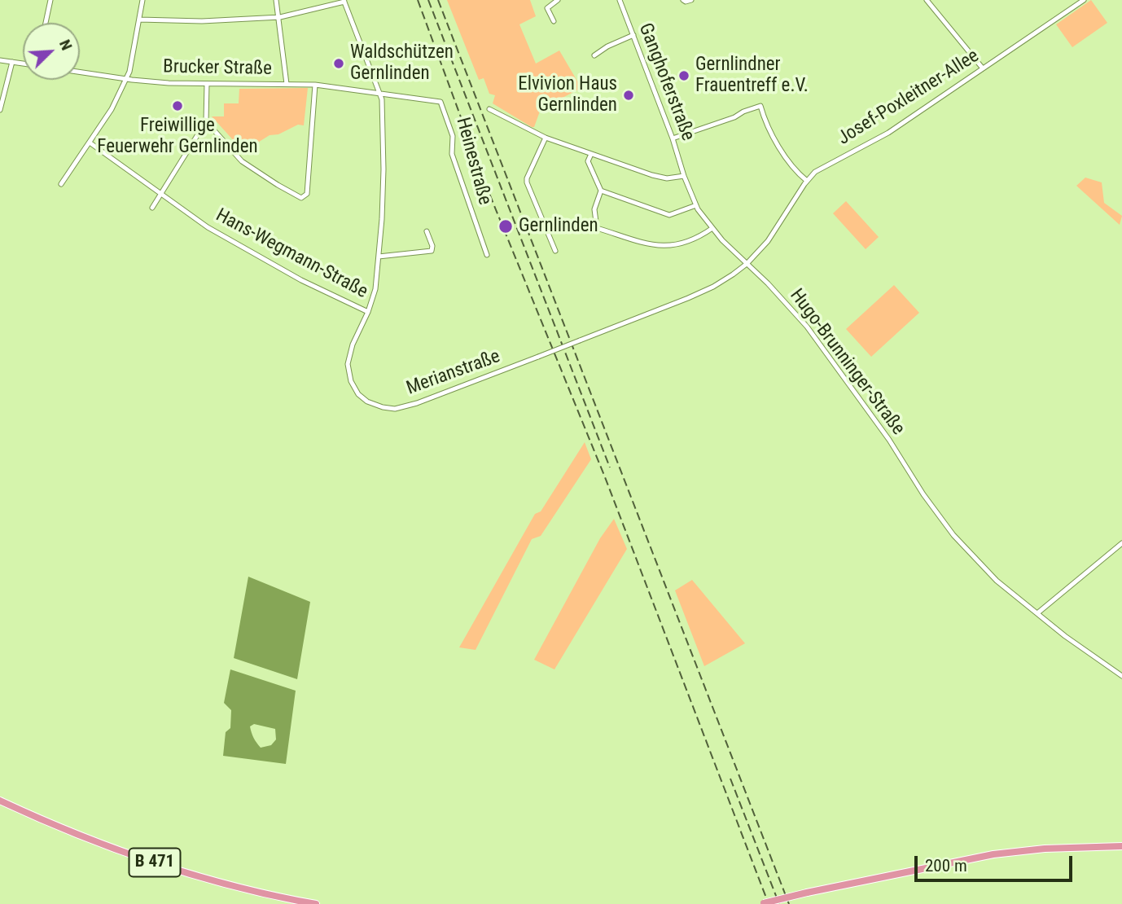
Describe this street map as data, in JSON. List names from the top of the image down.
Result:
{
  "streets": {
    "highway": ["B 471"],
    "street": [
      "Brucker Straße",
      "Ganghoferstraße",
      "Josef-Poxleitner-Allee",
      "Heinestraße",
      "Hans-Wegmann-Straße",
      "Hugo-Brunninger-Straße",
      "Merianstraße"
    ]
  },
  "crossings": [
    ["Brucker Straße", "Heinestraße"],
    ["Brucker Straße", "Merianstraße"],
    ["Ganghoferstraße", "Hugo-Brunninger-Straße"],
    ["Josef-Poxleitner-Allee", "Hugo-Brunninger-Straße"],
    ["Josef-Poxleitner-Allee", "Merianstraße"],
    ["Heinestraße", "Merianstraße"],
    ["Hans-Wegmann-Straße", "Merianstraße"],
    ["Hugo-Brunninger-Straße", "Merianstraße"]
  ],
  "places": [
    "Waldschützen Gernlinden",
    "Gernlindner Frauentreff e.V.",
    "Elvivion Haus Gernlinden",
    "Freiwillige Feuerwehr Gernlinden",
    "Gernlinden"
  ],
  "scale_bar": "200 m",
  "north": "top right"
}
